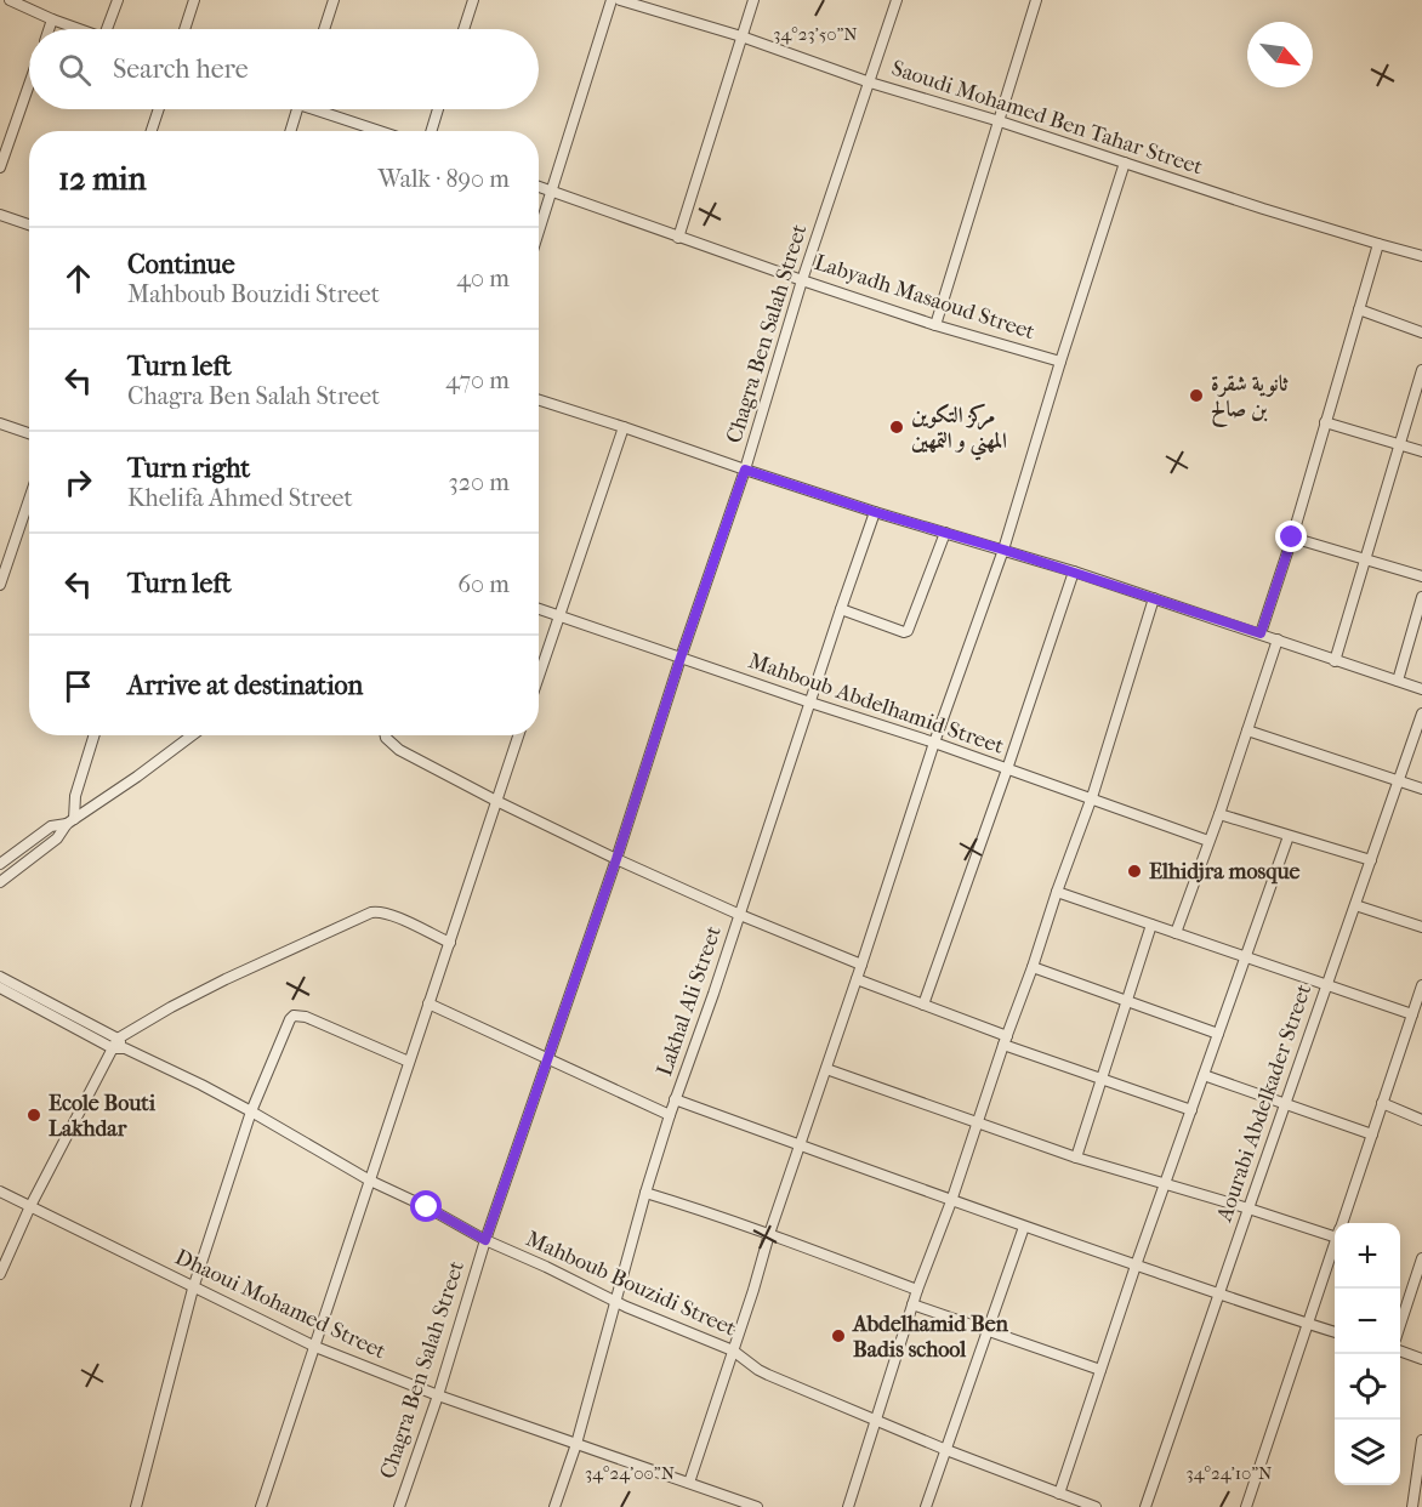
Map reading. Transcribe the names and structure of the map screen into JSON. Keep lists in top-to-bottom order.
{
  "streets": {
    "street": [
      "Saoudi Mohamed Ben Tahar Street",
      "Labyadh Masaoud Street",
      "Chagra Ben Salah Street",
      "Mahboub Abdelhamid Street",
      "Lakhal Ali Street",
      "Aourabi Abdelkader Street",
      "Mahboub Bouzidi Street",
      "Dhaoui Mohamed Street"
    ]
  },
  "crossings": [
    ["Saoudi Mohamed Ben Tahar Street", "Chagra Ben Salah Street"],
    ["Labyadh Masaoud Street", "Chagra Ben Salah Street"],
    ["Chagra Ben Salah Street", "Mahboub Abdelhamid Street"],
    ["Chagra Ben Salah Street", "Mahboub Bouzidi Street"],
    ["Chagra Ben Salah Street", "Dhaoui Mohamed Street"],
    ["Mahboub Abdelhamid Street", "Lakhal Ali Street"],
    ["Lakhal Ali Street", "Mahboub Bouzidi Street"],
    ["Lakhal Ali Street", "Dhaoui Mohamed Street"]
  ],
  "places": [
    "ثانوية شقرة بن صالح",
    "مركز التكوين المهني و التمهين",
    "Elhidjra mosque",
    "Ecole Bouti Lakhdar",
    "Abdelhamid Ben Badis school"
  ],
  "north": "bottom right",
  "page": {
    "search": "Search here",
    "heading": ["12 min", "Walk · 890 m"],
    "list": [
      ["Continue", "Mahboub Bouzidi Street", "40 m"],
      ["Turn left", "Chagra Ben Salah Street", "470 m"],
      ["Turn right", "Khelifa Ahmed Street", "320 m"],
      ["Turn left", "60 m"],
      "Arrive at destination"
    ],
    "map_buttons": ["+", "−"]
  },
  "coordinates": ["34°23'50\"N", "34°24'00\"N", "34°24'10\"N"]
}
